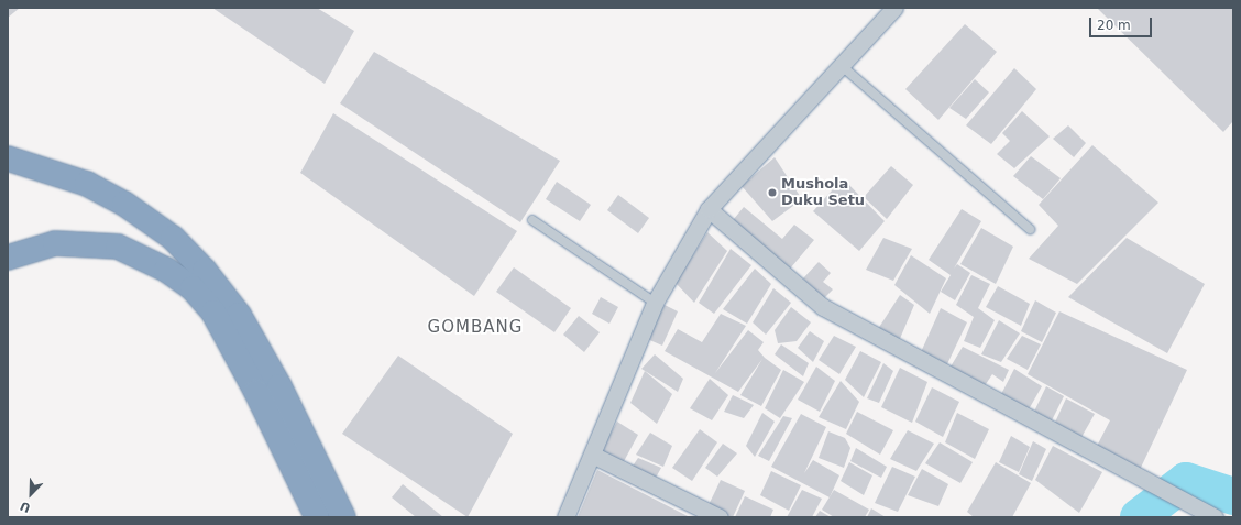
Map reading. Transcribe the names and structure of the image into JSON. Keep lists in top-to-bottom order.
{
  "districts": ["GOMBANG"],
  "places": ["Mushola Duku Setu"],
  "scale_bar": "20 m",
  "north": "bottom left"
}
